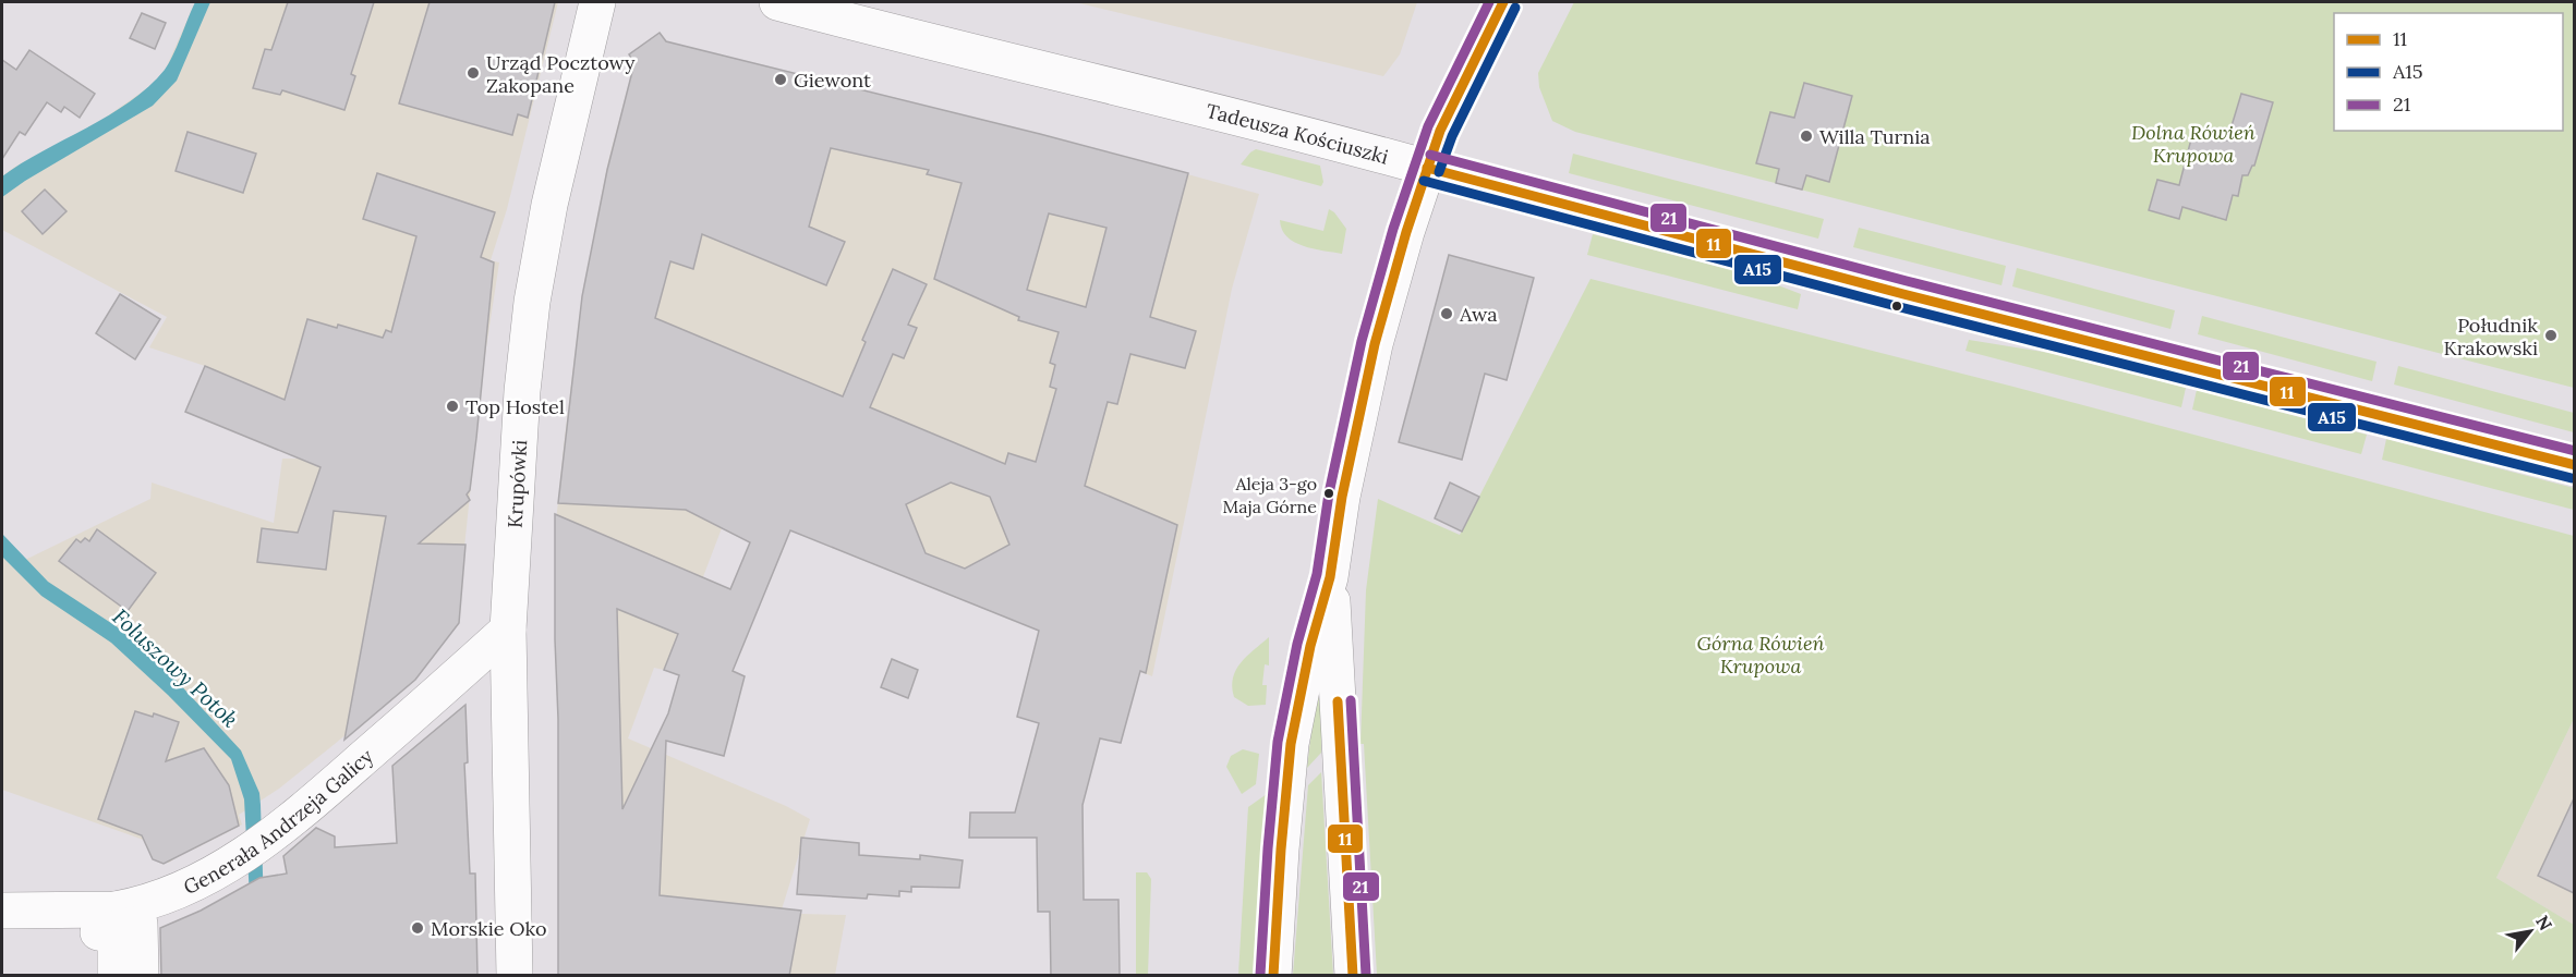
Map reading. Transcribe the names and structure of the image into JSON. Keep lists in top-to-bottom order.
{
  "streets": {
    "street": ["Tadeusza Kościuszki", "Krupówki", "Generała Andrzeja Galicy"]
  },
  "crossings": [
    ["Krupówki", "Generała Andrzeja Galicy"]
  ],
  "water": ["Foluszowy Potok"],
  "parks": ["Dolna Rówień Krupowa", "Górna Rówień Krupowa"],
  "places": [
    "Urząd Pocztowy Zakopane",
    "Giewont",
    "Willa Turnia",
    "Awa",
    "Południk Krakowski",
    "Top Hostel",
    "Aleja 3-go Maja Górne",
    "Morskie Oko"
  ],
  "lines": ["transit line 11", "transit line 21", "transit line A15"],
  "legend": ["11", "A15", "21"],
  "north": "top right"
}
